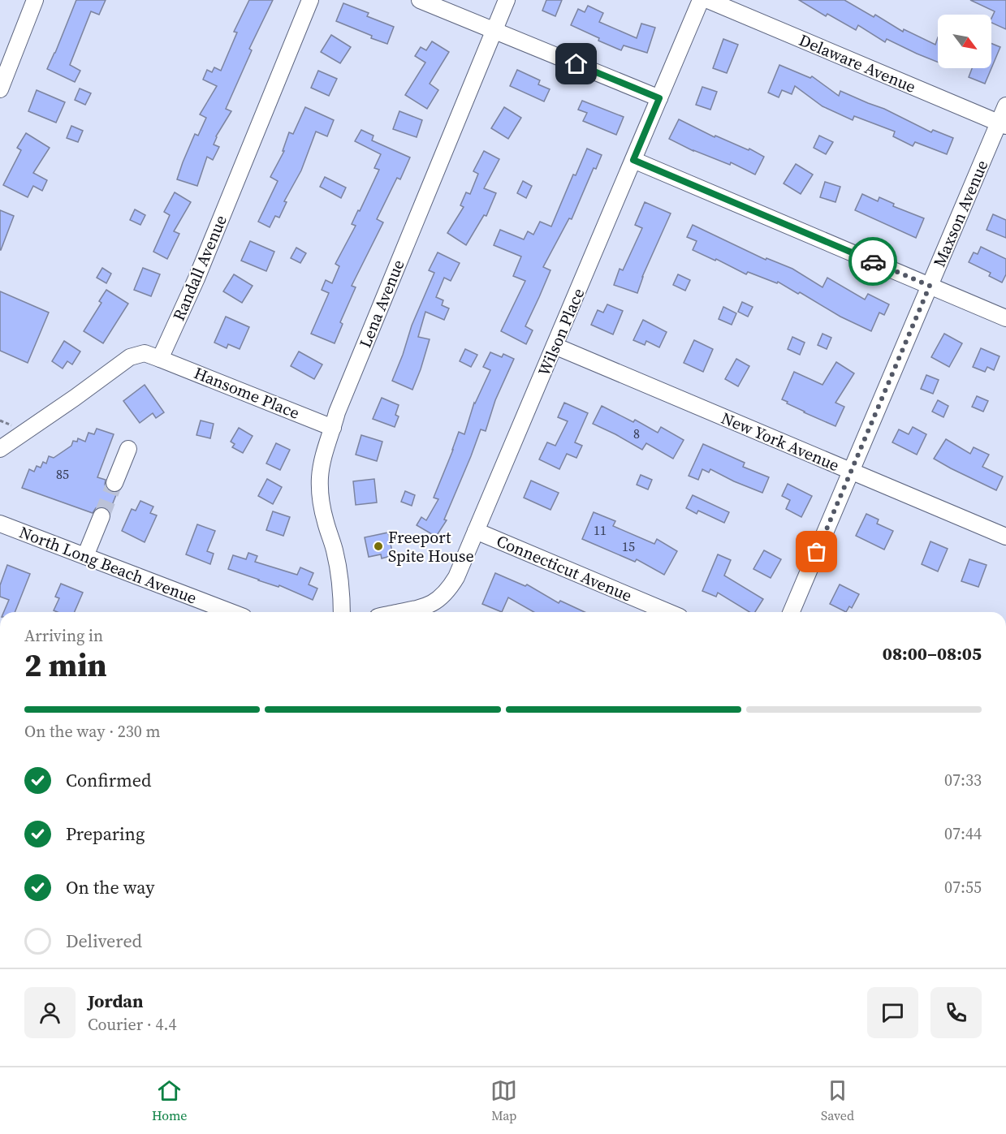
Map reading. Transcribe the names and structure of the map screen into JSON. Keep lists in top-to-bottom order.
{
  "streets": {
    "street": [
      "Delaware Avenue",
      "Maxson Avenue",
      "Randall Avenue",
      "Lena Avenue",
      "Wilson Place",
      "Hansome Place",
      "New York Avenue",
      "North Long Beach Avenue",
      "Connecticut Avenue"
    ]
  },
  "crossings": [
    ["Delaware Avenue", "Maxson Avenue"],
    ["Maxson Avenue", "New York Avenue"],
    ["Randall Avenue", "Hansome Place"],
    ["Lena Avenue", "Hansome Place"],
    ["Wilson Place", "New York Avenue"],
    ["Wilson Place", "Connecticut Avenue"]
  ],
  "places": ["Freeport Spite House"],
  "house_numbers": [
    "8",
    "85",
    "11",
    "15"
  ],
  "north": "bottom right",
  "page": {
    "heading": ["2 min", "Arriving in", "08:00–08:05"],
    "panel": ["Jordan", "Courier · 4.4"],
    "bar": "On the way · 230 m",
    "list": [
      ["Confirmed", "07:33"],
      ["Preparing", "07:44"],
      ["On the way", "07:55"],
      "Delivered"
    ],
    "tabs": ["Home", "Map", "Saved"]
  }
}
